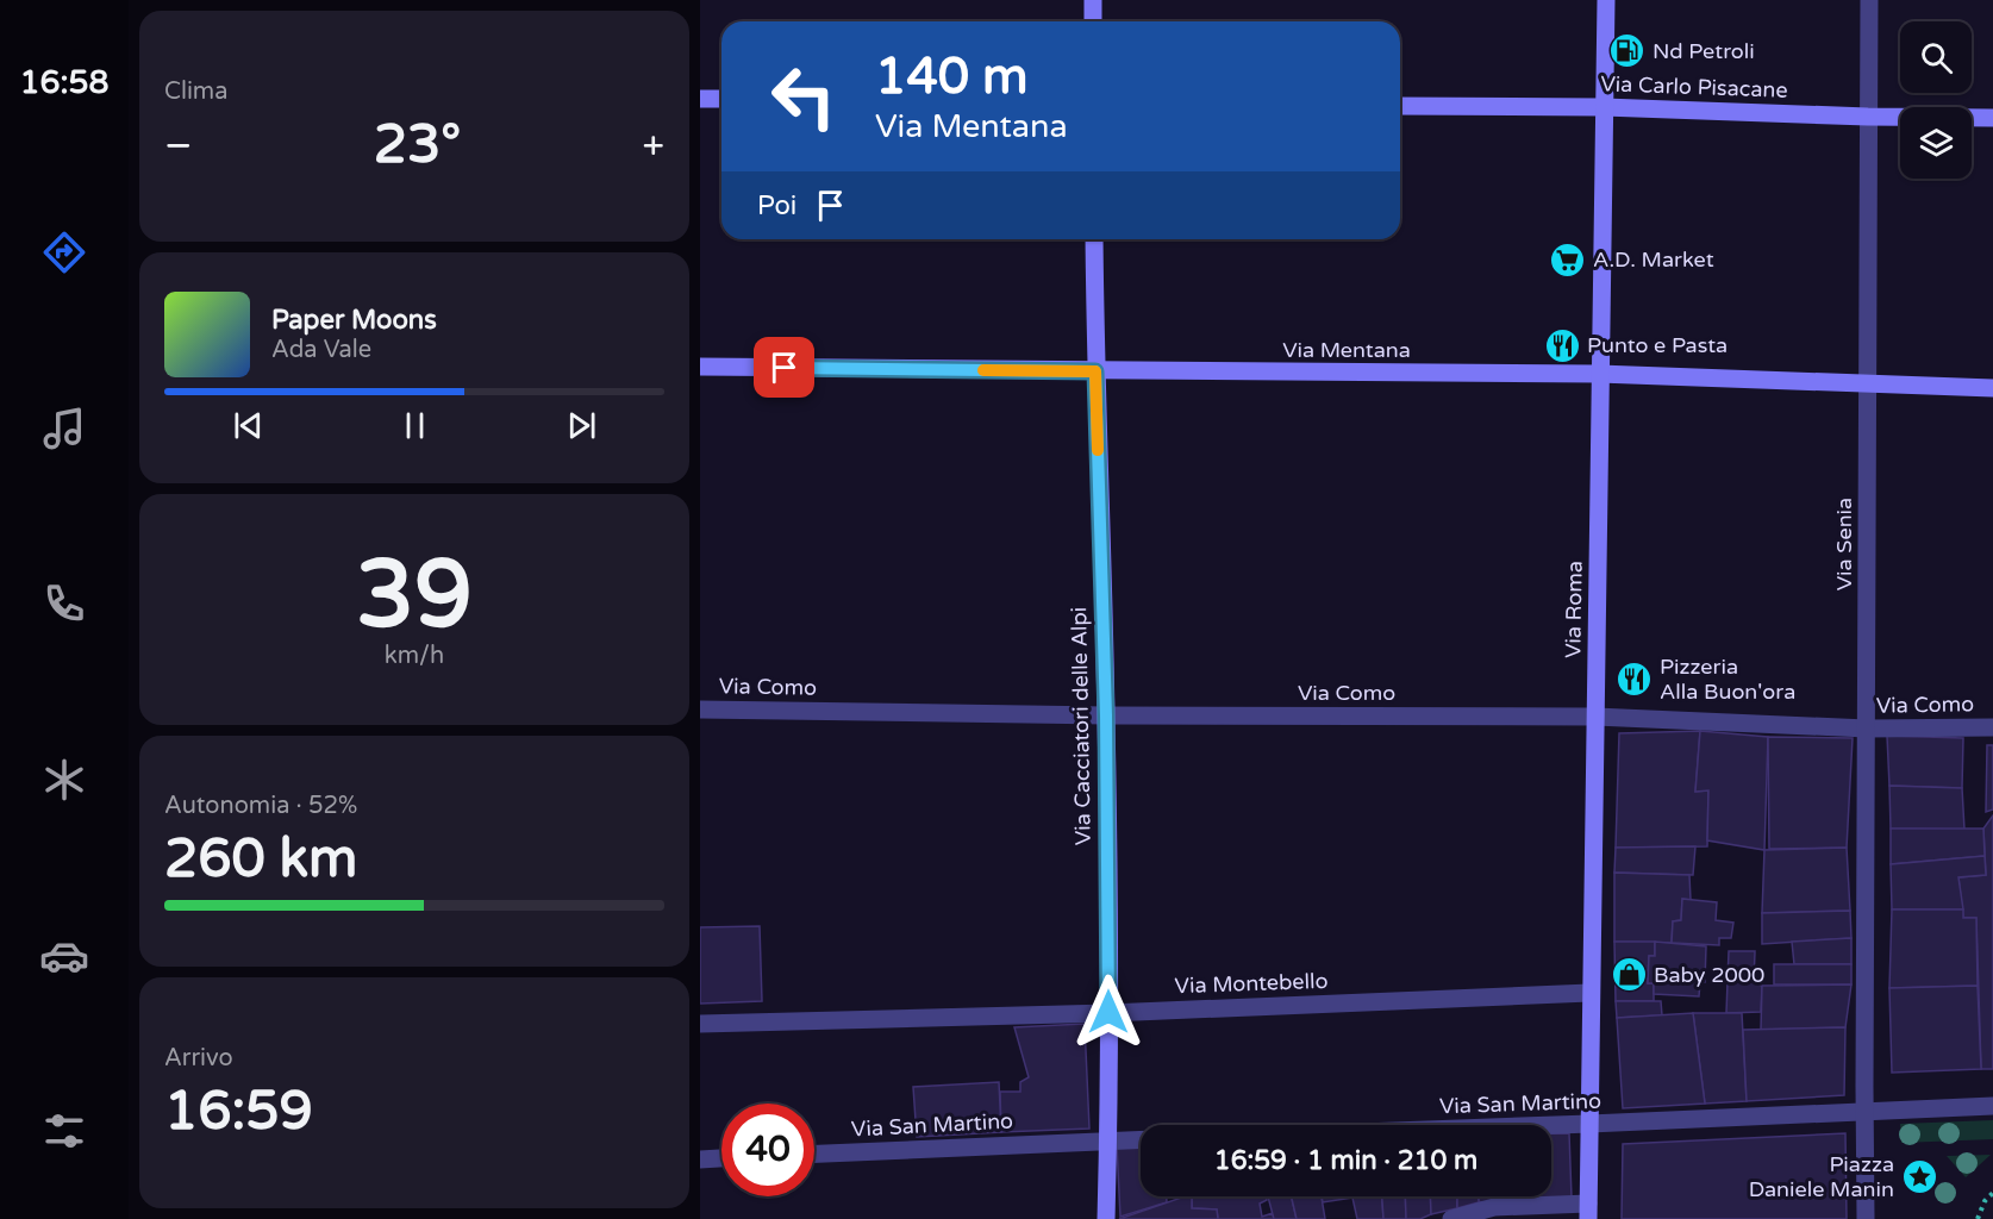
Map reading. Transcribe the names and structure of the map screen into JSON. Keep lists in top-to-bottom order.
{
  "streets": {
    "street": [
      "Via Carlo Pisacane",
      "Via Mentana",
      "Via Senia",
      "Via Roma",
      "Via Como",
      "Via Cacciatori delle Alpi",
      "Via Montebello",
      "Via San Martino"
    ]
  },
  "crossings": [
    ["Via Carlo Pisacane", "Via Senia"],
    ["Via Carlo Pisacane", "Via Roma"],
    ["Via Mentana", "Via Senia"],
    ["Via Mentana", "Via Roma"],
    ["Via Mentana", "Via Cacciatori delle Alpi"],
    ["Via Senia", "Via Como"],
    ["Via Senia", "Via San Martino"],
    ["Via Roma", "Via Como"],
    ["Via Roma", "Via Montebello"],
    ["Via Roma", "Via San Martino"],
    ["Via Como", "Via Cacciatori delle Alpi"],
    ["Via Cacciatori delle Alpi", "Via Montebello"],
    ["Via Cacciatori delle Alpi", "Via San Martino"]
  ],
  "places": {
    "fuel station": ["Nd Petroli"],
    "supermarket": ["A.D. Market"],
    "restaurant": ["Punto e Pasta", "Pizzeria Alla Buon'ora"],
    "shop": ["Baby 2000"],
    "place": ["Piazza Daniele Manin"]
  },
  "page": {
    "tabs": "16:58",
    "tile": [
      "Clima",
      ["39", "km/h"],
      ["Autonomia · 52%", "260 km"],
      ["Arrivo", "16:59"]
    ],
    "turn": ["140 m", "Via Mentana"],
    "heat": ["−", "23°", "+"],
    "then": "Poi",
    "song": ["Paper Moons", "Ada Vale"],
    "limit": "40",
    "trip": "16:59 · 1 min · 210 m"
  }
}
